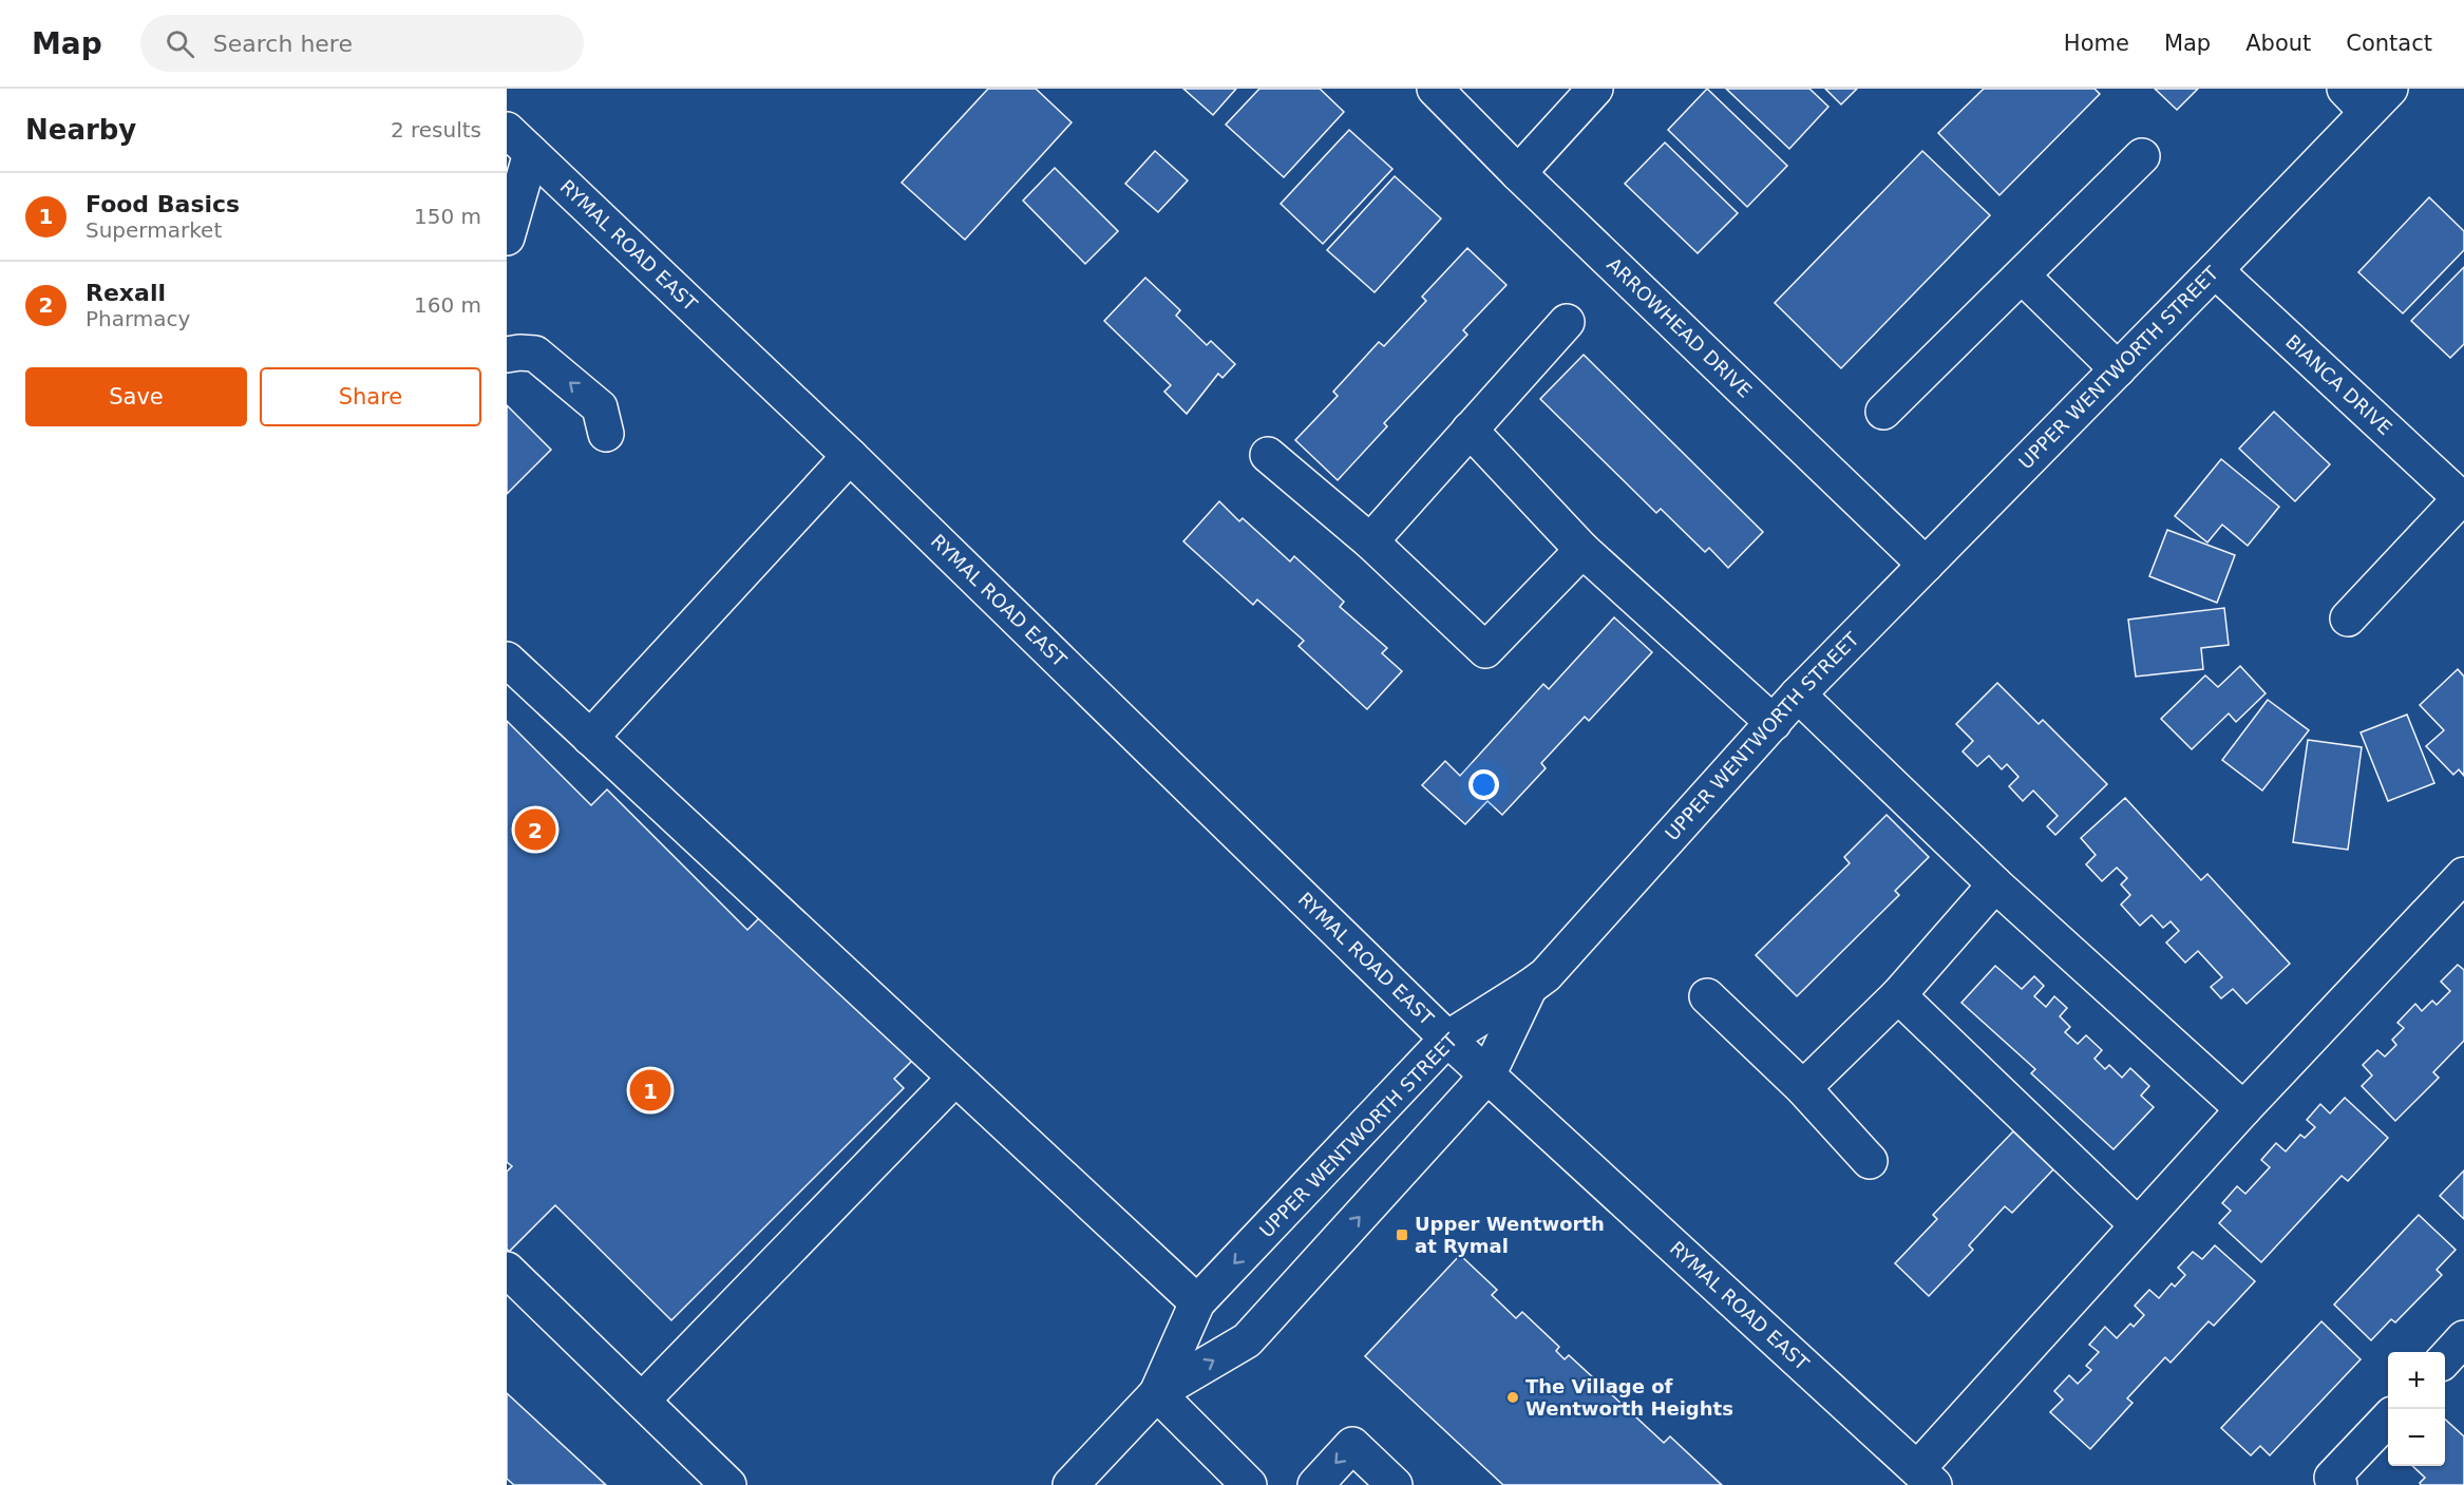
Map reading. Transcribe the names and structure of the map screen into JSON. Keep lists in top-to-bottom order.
{
  "streets": {
    "main road": [
      "RYMAL ROAD EAST",
      "ARROWHEAD DRIVE",
      "UPPER WENTWORTH STREET",
      "BIANCA DRIVE"
    ]
  },
  "crossings": [
    ["RYMAL ROAD EAST", "UPPER WENTWORTH STREET"],
    ["ARROWHEAD DRIVE", "UPPER WENTWORTH STREET"],
    ["UPPER WENTWORTH STREET", "BIANCA DRIVE"]
  ],
  "places": {
    "transit": ["Upper Wentworth at Rymal"],
    "other": ["The Village of Wentworth Heights"]
  },
  "page": {
    "header": "Map",
    "search": "Search here",
    "nav": [
      "Home",
      "Map",
      "About",
      "Contact"
    ],
    "heading": ["Nearby", "2 results"],
    "list": [
      {
        "mark": "1",
        "name": "Food Basics",
        "note": "Supermarket",
        "value": "150 m"
      },
      {
        "mark": "2",
        "name": "Rexall",
        "note": "Pharmacy",
        "value": "160 m"
      }
    ],
    "buttons": ["Save", "Share"],
    "pins": ["2", "1"],
    "map_buttons": ["+", "−"]
  }
}
